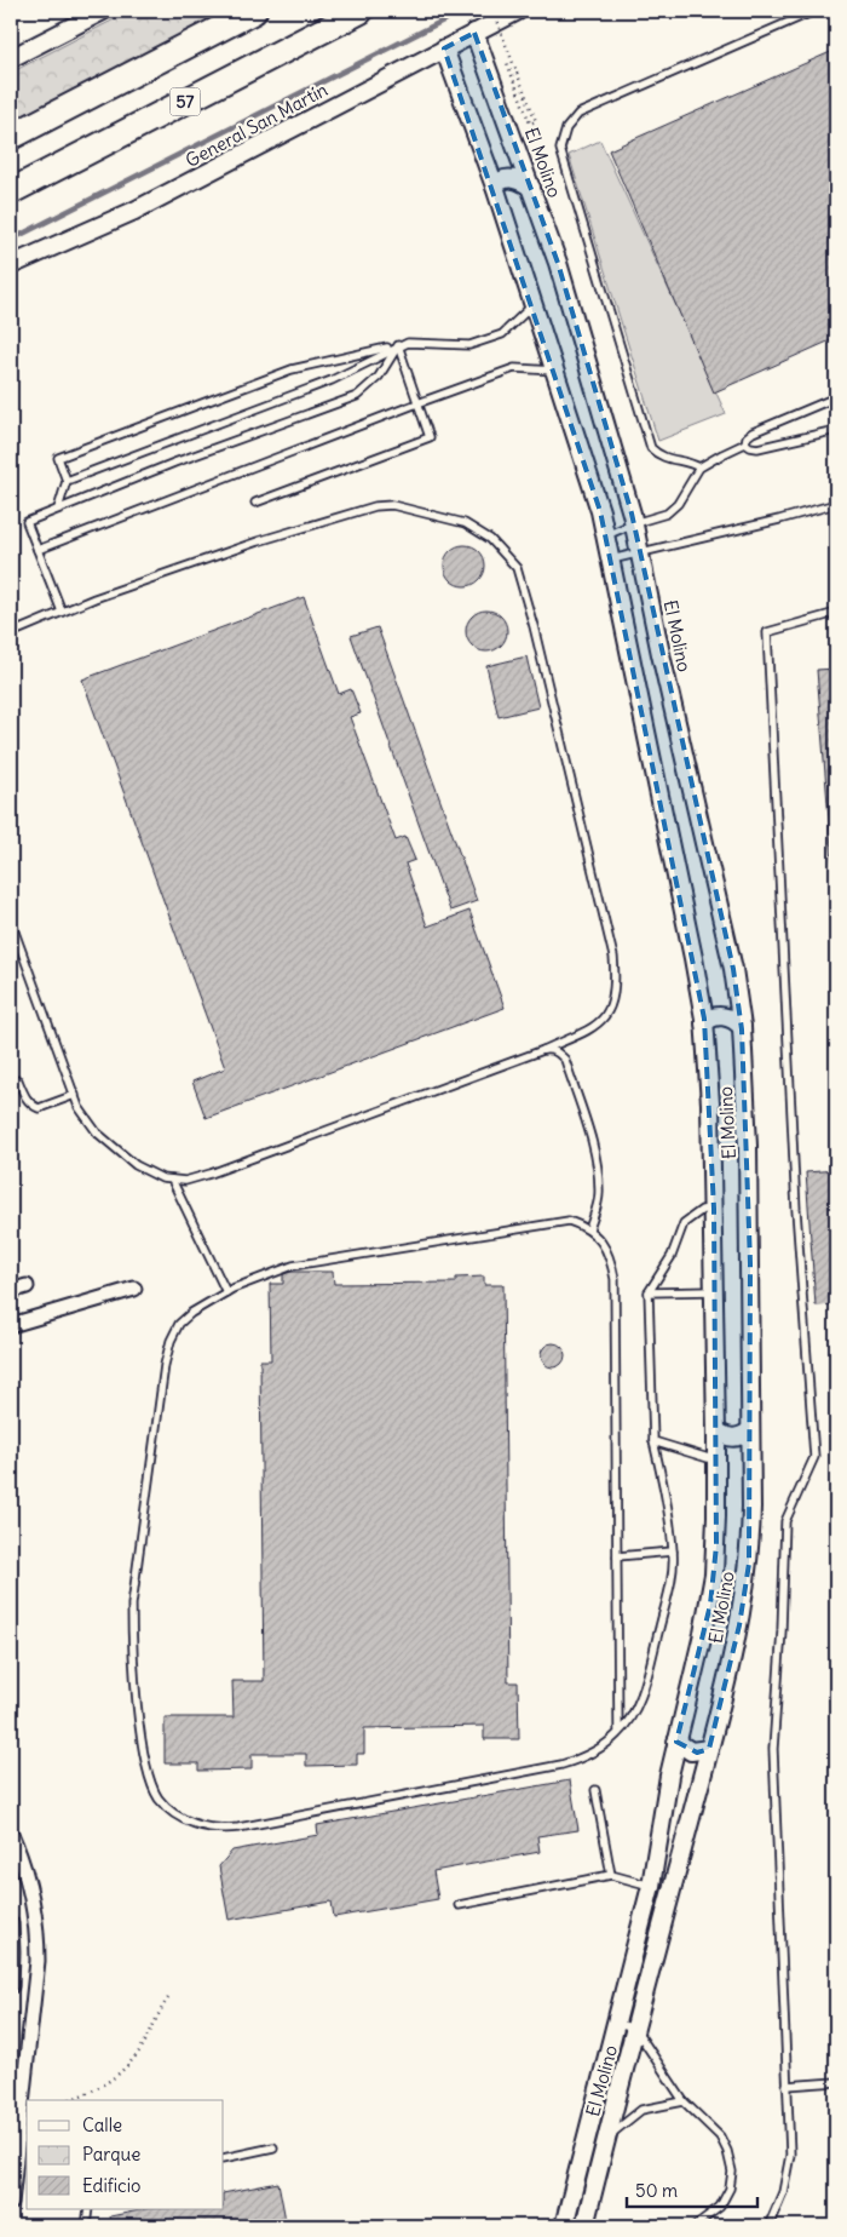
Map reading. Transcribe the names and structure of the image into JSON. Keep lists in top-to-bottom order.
{
  "streets": {
    "highway": ["57"],
    "street": ["General San Martín", "El Molino"]
  },
  "crossings": [
    ["General San Martín", "El Molino"]
  ],
  "legend": ["Calle", "Parque", "Edificio"],
  "scale_bar": "50 m"
}
